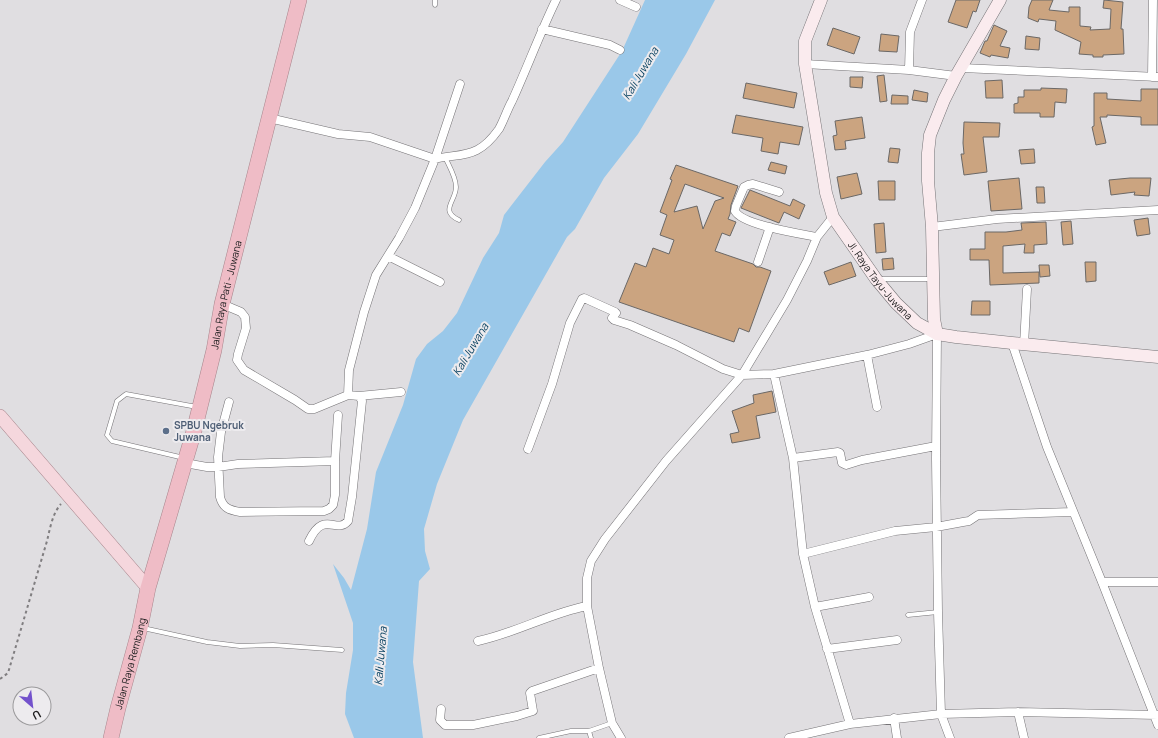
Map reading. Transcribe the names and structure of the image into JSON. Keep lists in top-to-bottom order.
{
  "streets": {
    "highway": ["Jalan Raya Pati - Juwana", "Jalan Raya Rembang"],
    "main road": ["Jl. Raya Tayu-Juwana"]
  },
  "crossings": [
    ["Jalan Raya Pati - Juwana", "Jalan Raya Rembang"]
  ],
  "water": ["Kali Juwana"],
  "places": ["SPBU Ngebruk Juwana"],
  "north": "bottom right"
}
